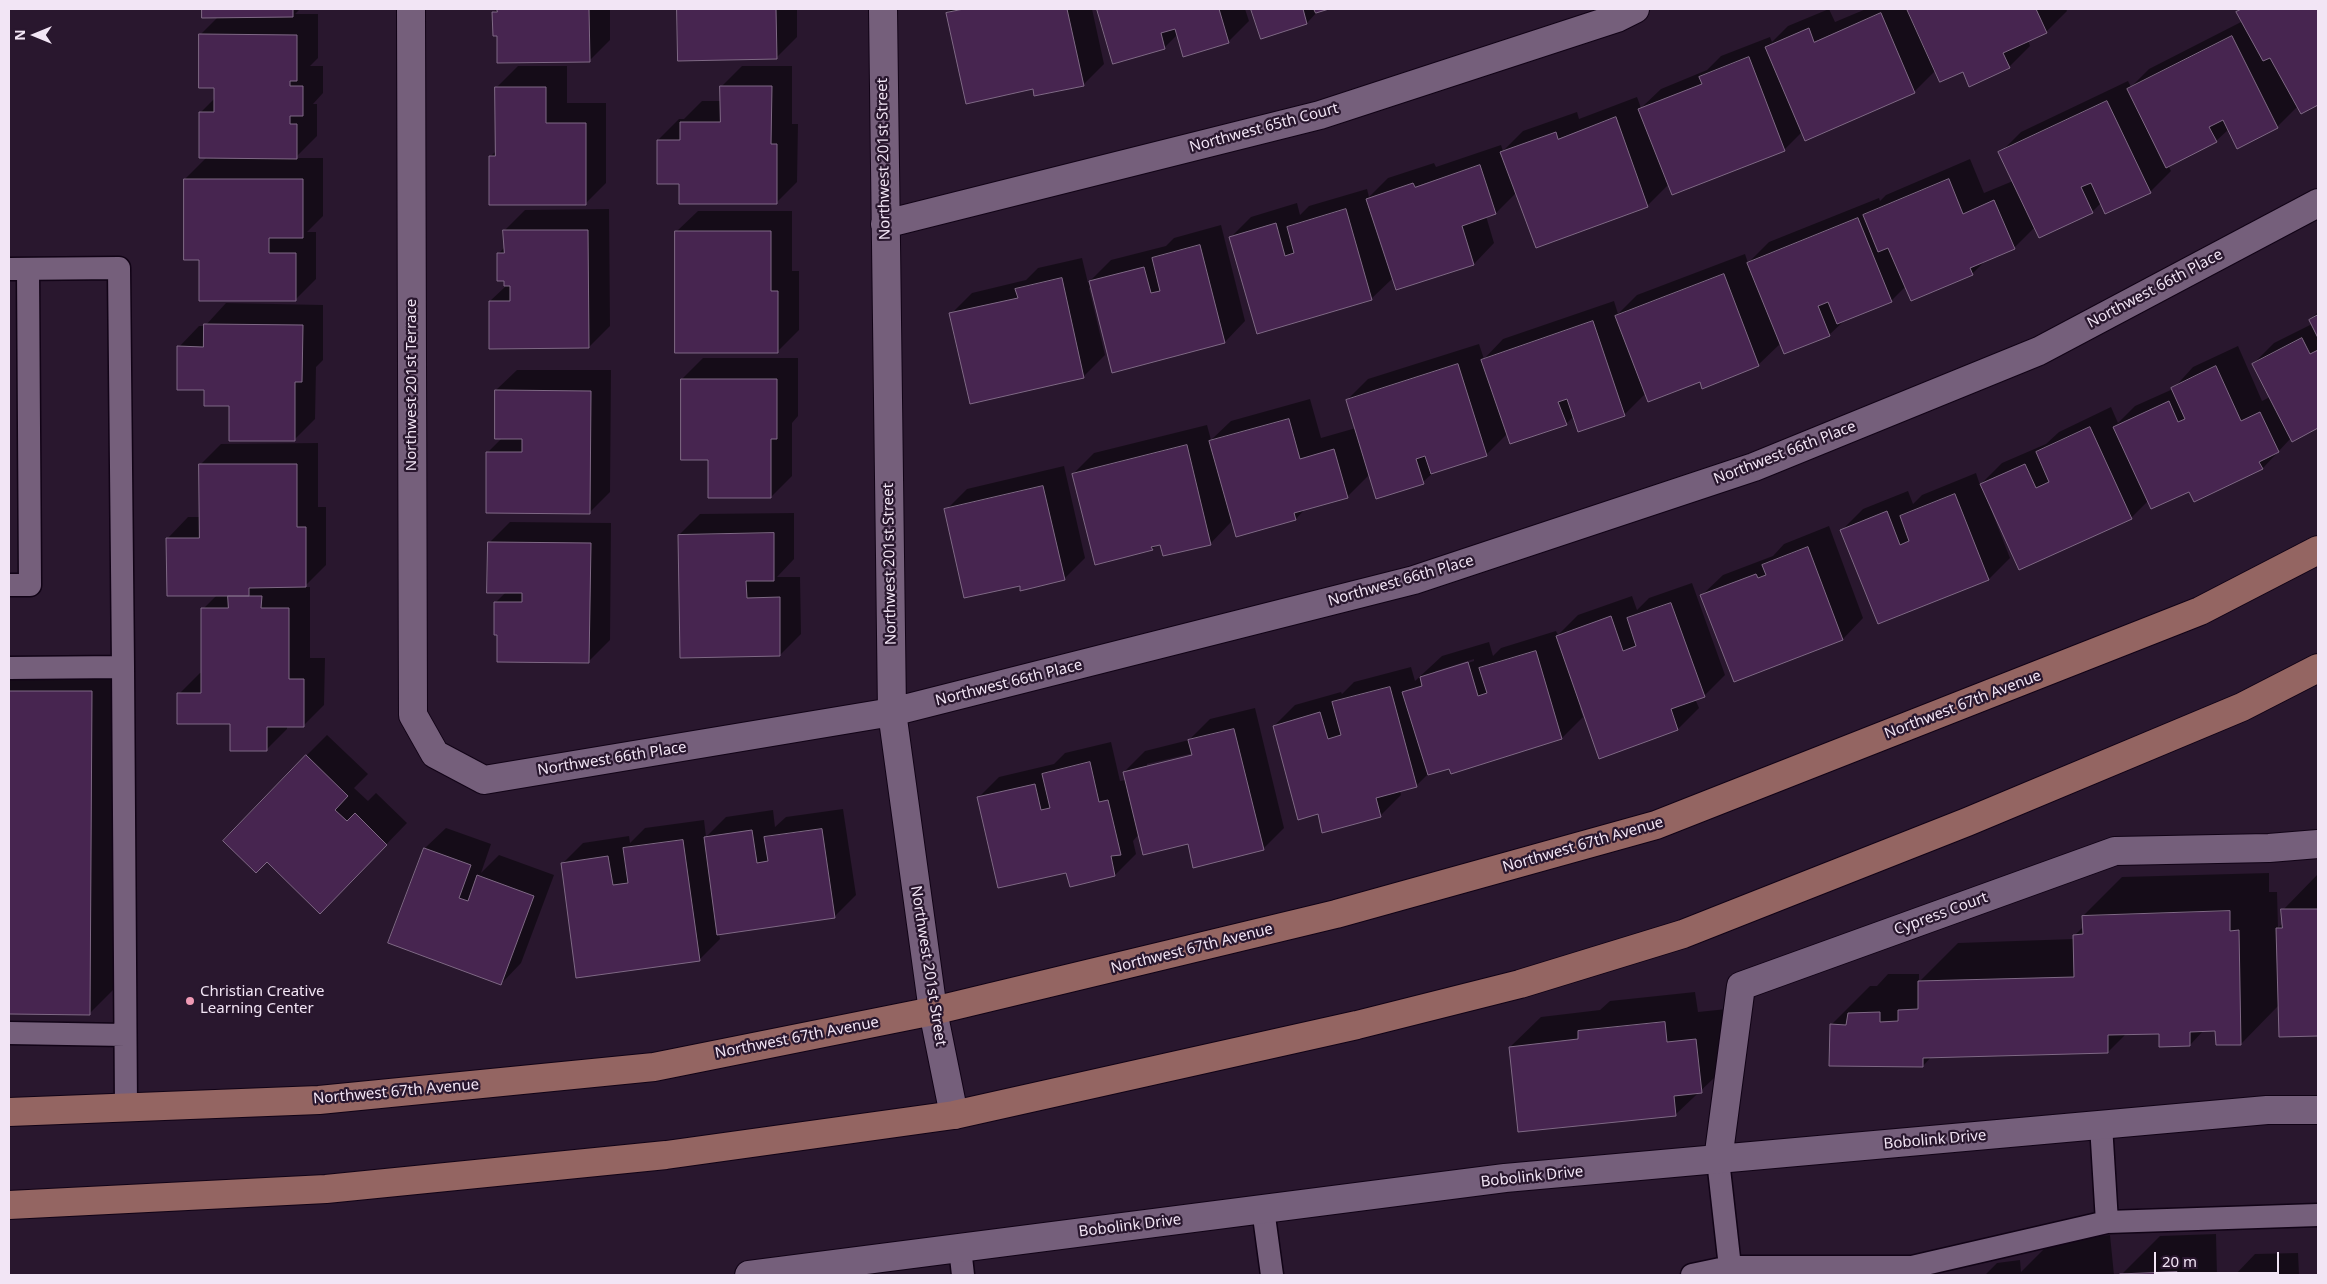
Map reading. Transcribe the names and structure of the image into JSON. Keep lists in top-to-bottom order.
{
  "streets": {
    "main road": ["Northwest 67th Avenue"],
    "street": [
      "Northwest 65th Court",
      "Northwest 201st Street",
      "Northwest 66th Place",
      "Northwest 201st Terrace",
      "Cypress Court",
      "Bobolink Drive"
    ]
  },
  "crossings": [
    ["Northwest 65th Court", "Northwest 201st Street"],
    ["Northwest 201st Street", "Northwest 66th Place"],
    ["Northwest 201st Street", "Northwest 67th Avenue"],
    ["Northwest 66th Place", "Northwest 201st Terrace"],
    ["Cypress Court", "Bobolink Drive"]
  ],
  "places": ["Christian Creative Learning Center"],
  "scale_bar": "20 m",
  "north": "left"
}
